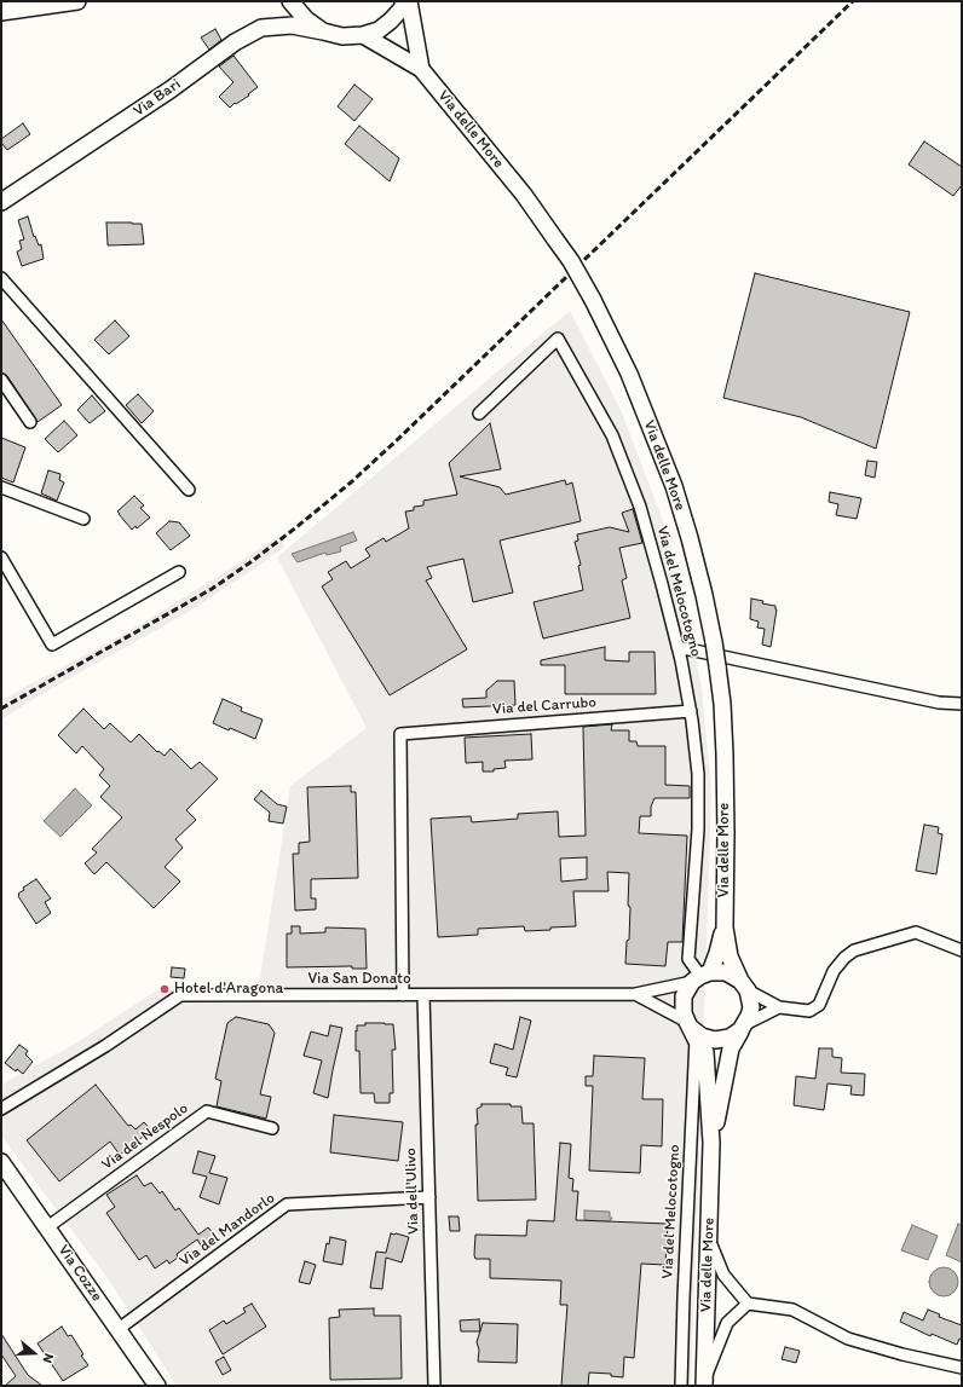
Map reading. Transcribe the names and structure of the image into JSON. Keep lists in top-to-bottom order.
{
  "streets": {
    "main road": ["Via Bari", "Via delle More", "Via Cozze"],
    "street": [
      "Via del Melocotogno",
      "Via del Carrubo",
      "Via San Donato",
      "Via del Nespolo",
      "Via dell'Ulivo",
      "Via del Mandorlo"
    ]
  },
  "crossings": [
    ["Via del Melocotogno", "Via del Carrubo"],
    ["Via del Melocotogno", "Via San Donato"],
    ["Via del Carrubo", "Via San Donato"],
    ["Via San Donato", "Via dell'Ulivo"],
    ["Via del Nespolo", "Via Cozze"],
    ["Via dell'Ulivo", "Via del Mandorlo"],
    ["Via del Mandorlo", "Via Cozze"]
  ],
  "places": ["Hotel d'Aragona"],
  "north": "right"
}
